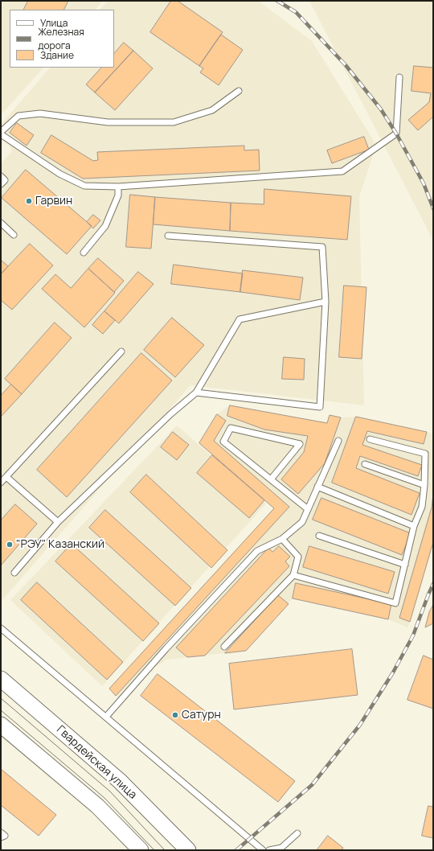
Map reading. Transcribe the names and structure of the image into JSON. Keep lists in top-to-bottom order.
{
  "streets": {
    "main road": ["Гвардейская улица"]
  },
  "places": ["Гарвин", "\"РЭУ\" Казанский", "Сатурн"],
  "legend": ["Улица", "Железная дорога", "Здание"]
}
